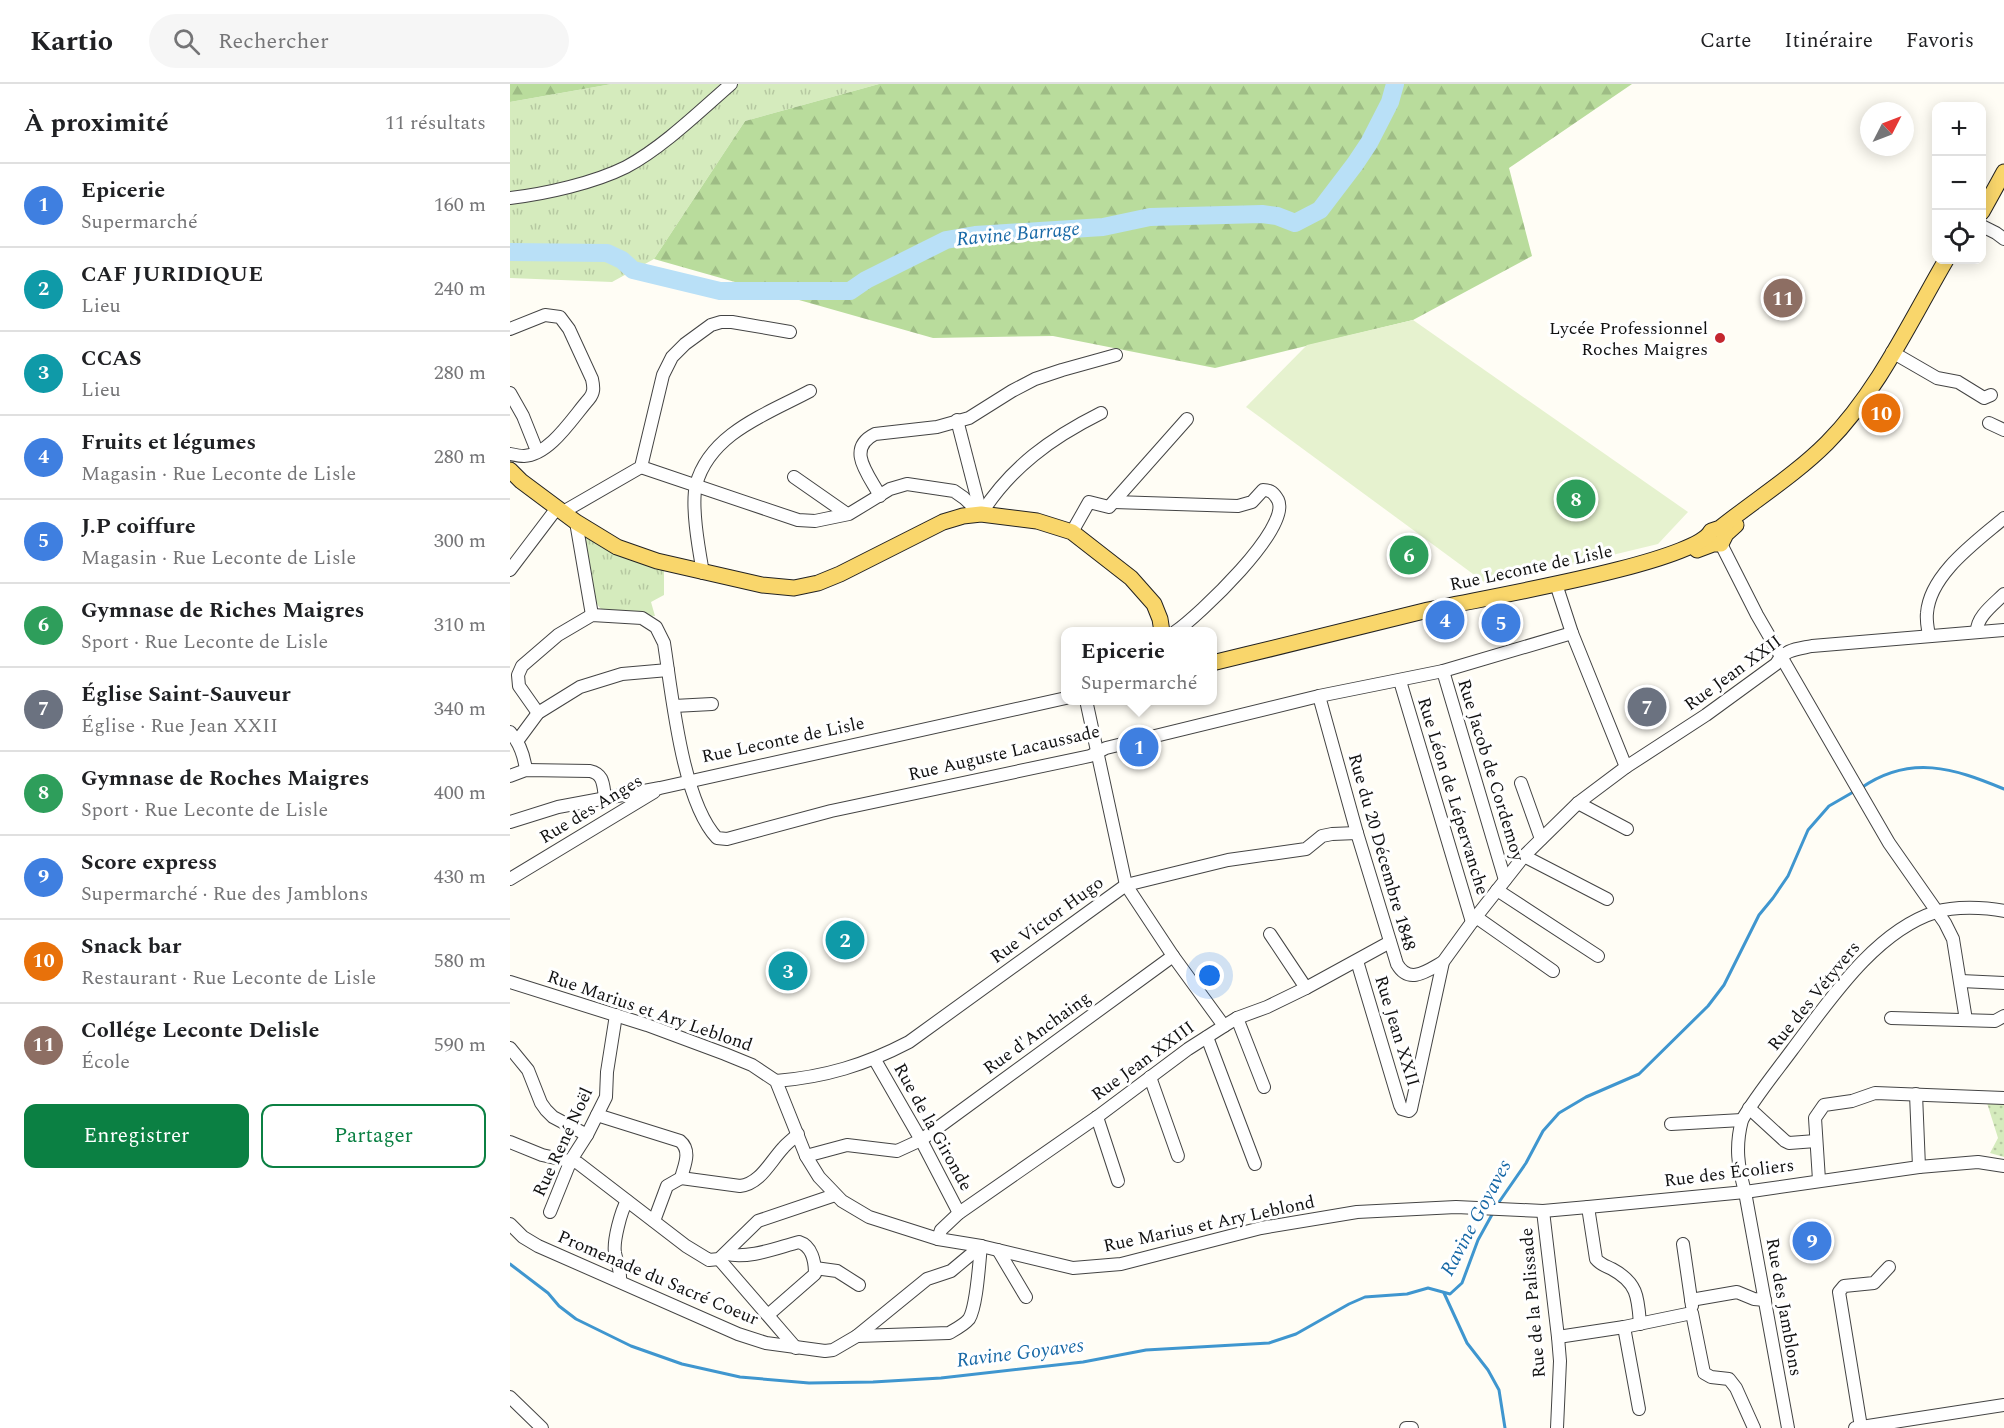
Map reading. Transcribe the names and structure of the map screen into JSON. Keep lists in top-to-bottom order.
{
  "streets": {
    "main road": ["Rue Leconte de Lisle"],
    "street": [
      "Rue Jean XXII",
      "Rue Auguste Lacaussade",
      "Rue Jacob de Cordemoy",
      "Rue Léon de Lépervanche",
      "Rue des Anges",
      "Rue du 20 Décembre 1848",
      "Rue Victor Hugo",
      "Rue des Vétyvers",
      "Rue Marius et Ary Leblond",
      "Rue d'Anchaing",
      "Rue Jean XXIII",
      "Rue de la Gironde",
      "Rue René Noël",
      "Rue des Écoliers",
      "Promenade du Sacré Coeur",
      "Rue de la Palissade",
      "Rue des Jamblons"
    ]
  },
  "crossings": [
    ["Rue Leconte de Lisle", "Rue Auguste Lacaussade"],
    ["Rue Leconte de Lisle", "Rue des Anges"],
    ["Rue Jean XXII", "Rue Jacob de Cordemoy"],
    ["Rue Jean XXII", "Rue Léon de Lépervanche"],
    ["Rue Jean XXII", "Rue du 20 Décembre 1848"],
    ["Rue Jean XXII", "Rue Jean XXIII"],
    ["Rue Auguste Lacaussade", "Rue Jacob de Cordemoy"],
    ["Rue Auguste Lacaussade", "Rue Léon de Lépervanche"],
    ["Rue Auguste Lacaussade", "Rue du 20 Décembre 1848"],
    ["Rue du 20 Décembre 1848", "Rue Victor Hugo"],
    ["Rue du 20 Décembre 1848", "Rue Jean XXIII"],
    ["Rue Victor Hugo", "Rue Marius et Ary Leblond"],
    ["Rue Victor Hugo", "Rue de la Gironde"],
    ["Rue des Vétyvers", "Rue des Écoliers"],
    ["Rue des Vétyvers", "Rue des Jamblons"],
    ["Rue Marius et Ary Leblond", "Rue d'Anchaing"],
    ["Rue Marius et Ary Leblond", "Rue Jean XXIII"],
    ["Rue Marius et Ary Leblond", "Rue René Noël"],
    ["Rue Marius et Ary Leblond", "Rue des Écoliers"],
    ["Rue Marius et Ary Leblond", "Promenade du Sacré Coeur"],
    ["Rue d'Anchaing", "Rue de la Gironde"],
    ["Rue Jean XXIII", "Rue de la Gironde"],
    ["Rue des Écoliers", "Rue de la Palissade"],
    ["Rue des Écoliers", "Rue des Jamblons"]
  ],
  "water": ["Ravine Barrage", "Ravine Goyaves"],
  "places": ["Lycée Professionnel Roches Maigres"],
  "north": "top right",
  "page": {
    "header": "Kartio",
    "search": "Rechercher",
    "nav": ["Carte", "Itinéraire", "Favoris"],
    "heading": ["À proximité", "11 résultats"],
    "map_buttons": ["+", "−"],
    "list": [
      {
        "mark": "1",
        "name": "Epicerie",
        "note": "Supermarché",
        "value": "160 m"
      },
      {
        "mark": "2",
        "name": "CAF JURIDIQUE",
        "note": "Lieu",
        "value": "240 m"
      },
      {
        "mark": "3",
        "name": "CCAS",
        "note": "Lieu",
        "value": "280 m"
      },
      {
        "mark": "4",
        "name": "Fruits et légumes",
        "note": "Magasin · Rue Leconte de Lisle",
        "value": "280 m"
      },
      {
        "mark": "5",
        "name": "J.P coiffure",
        "note": "Magasin · Rue Leconte de Lisle",
        "value": "300 m"
      },
      {
        "mark": "6",
        "name": "Gymnase de Riches Maigres",
        "note": "Sport · Rue Leconte de Lisle",
        "value": "310 m"
      },
      {
        "mark": "7",
        "name": "Église Saint-Sauveur",
        "note": "Église · Rue Jean XXII",
        "value": "340 m"
      },
      {
        "mark": "8",
        "name": "Gymnase de Roches Maigres",
        "note": "Sport · Rue Leconte de Lisle",
        "value": "400 m"
      },
      {
        "mark": "9",
        "name": "Score express",
        "note": "Supermarché · Rue des Jamblons",
        "value": "430 m"
      },
      {
        "mark": "10",
        "name": "Snack bar",
        "note": "Restaurant · Rue Leconte de Lisle",
        "value": "580 m"
      },
      {
        "mark": "11",
        "name": "Collége Leconte Delisle",
        "note": "École",
        "value": "590 m"
      }
    ],
    "pins": [
      "11",
      "10",
      "8",
      "6",
      "4",
      "5",
      "7",
      "1",
      "2",
      "3",
      "9"
    ],
    "popup": ["Epicerie", "Supermarché"],
    "buttons": ["Enregistrer", "Partager"]
  }
}
